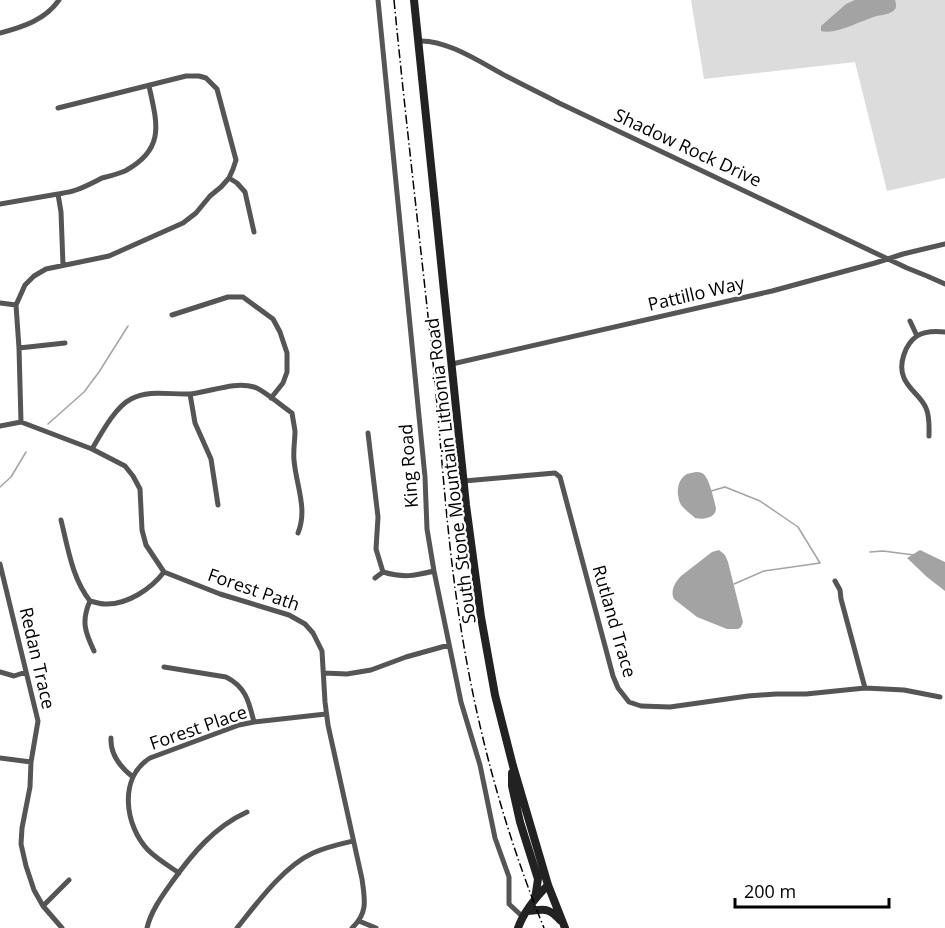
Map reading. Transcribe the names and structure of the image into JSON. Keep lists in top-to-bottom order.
{
  "streets": {
    "main road": ["South Stone Mountain Lithonia Road"],
    "street": [
      "Shadow Rock Drive",
      "Pattillo Way",
      "King Road",
      "Forest Path",
      "Rutland Trace",
      "Redan Trace",
      "Forest Place"
    ]
  },
  "crossings": [
    ["Shadow Rock Drive", "Pattillo Way"],
    ["Shadow Rock Drive", "South Stone Mountain Lithonia Road"],
    ["Pattillo Way", "South Stone Mountain Lithonia Road"],
    ["South Stone Mountain Lithonia Road", "Rutland Trace"],
    ["Forest Path", "Forest Place"]
  ],
  "scale_bar": "200 m"
}
